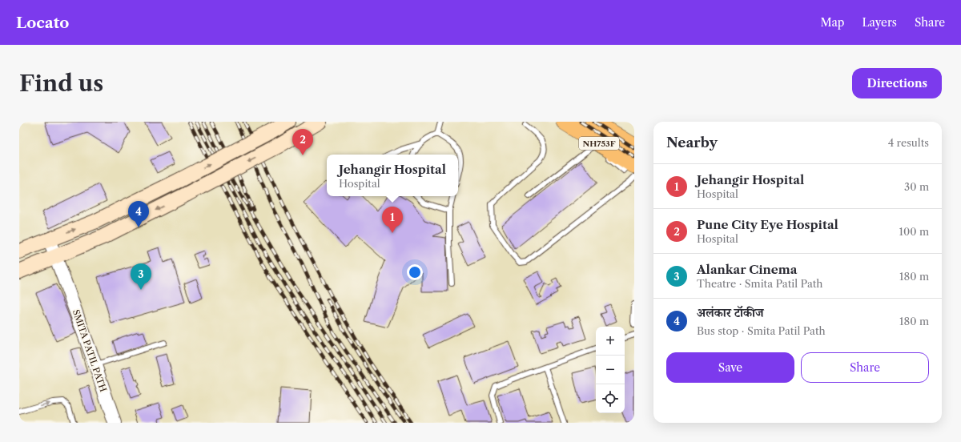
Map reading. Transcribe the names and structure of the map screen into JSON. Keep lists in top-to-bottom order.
{
  "streets": {
    "highway": ["NH753F"],
    "street": ["SMITA PATIL PATH"]
  },
  "page": {
    "header": "Locato",
    "nav": ["Map", "Layers", "Share"],
    "buttons": [
      "Directions",
      ["Save", "Share"]
    ],
    "title": "Find us",
    "heading": ["Nearby", "4 results"],
    "pins": [
      "2",
      "4",
      "1",
      "3"
    ],
    "popup": ["Jehangir Hospital", "Hospital"],
    "list": [
      {
        "mark": "1",
        "name": "Jehangir Hospital",
        "note": "Hospital",
        "value": "30 m"
      },
      {
        "mark": "2",
        "name": "Pune City Eye Hospital",
        "note": "Hospital",
        "value": "100 m"
      },
      {
        "mark": "3",
        "name": "Alankar Cinema",
        "note": "Theatre · Smita Patil Path",
        "value": "180 m"
      },
      {
        "mark": "4",
        "name": "अलंकार टॉकीज",
        "note": "Bus stop · Smita Patil Path",
        "value": "180 m"
      }
    ],
    "map_buttons": ["+", "−"]
  }
}
